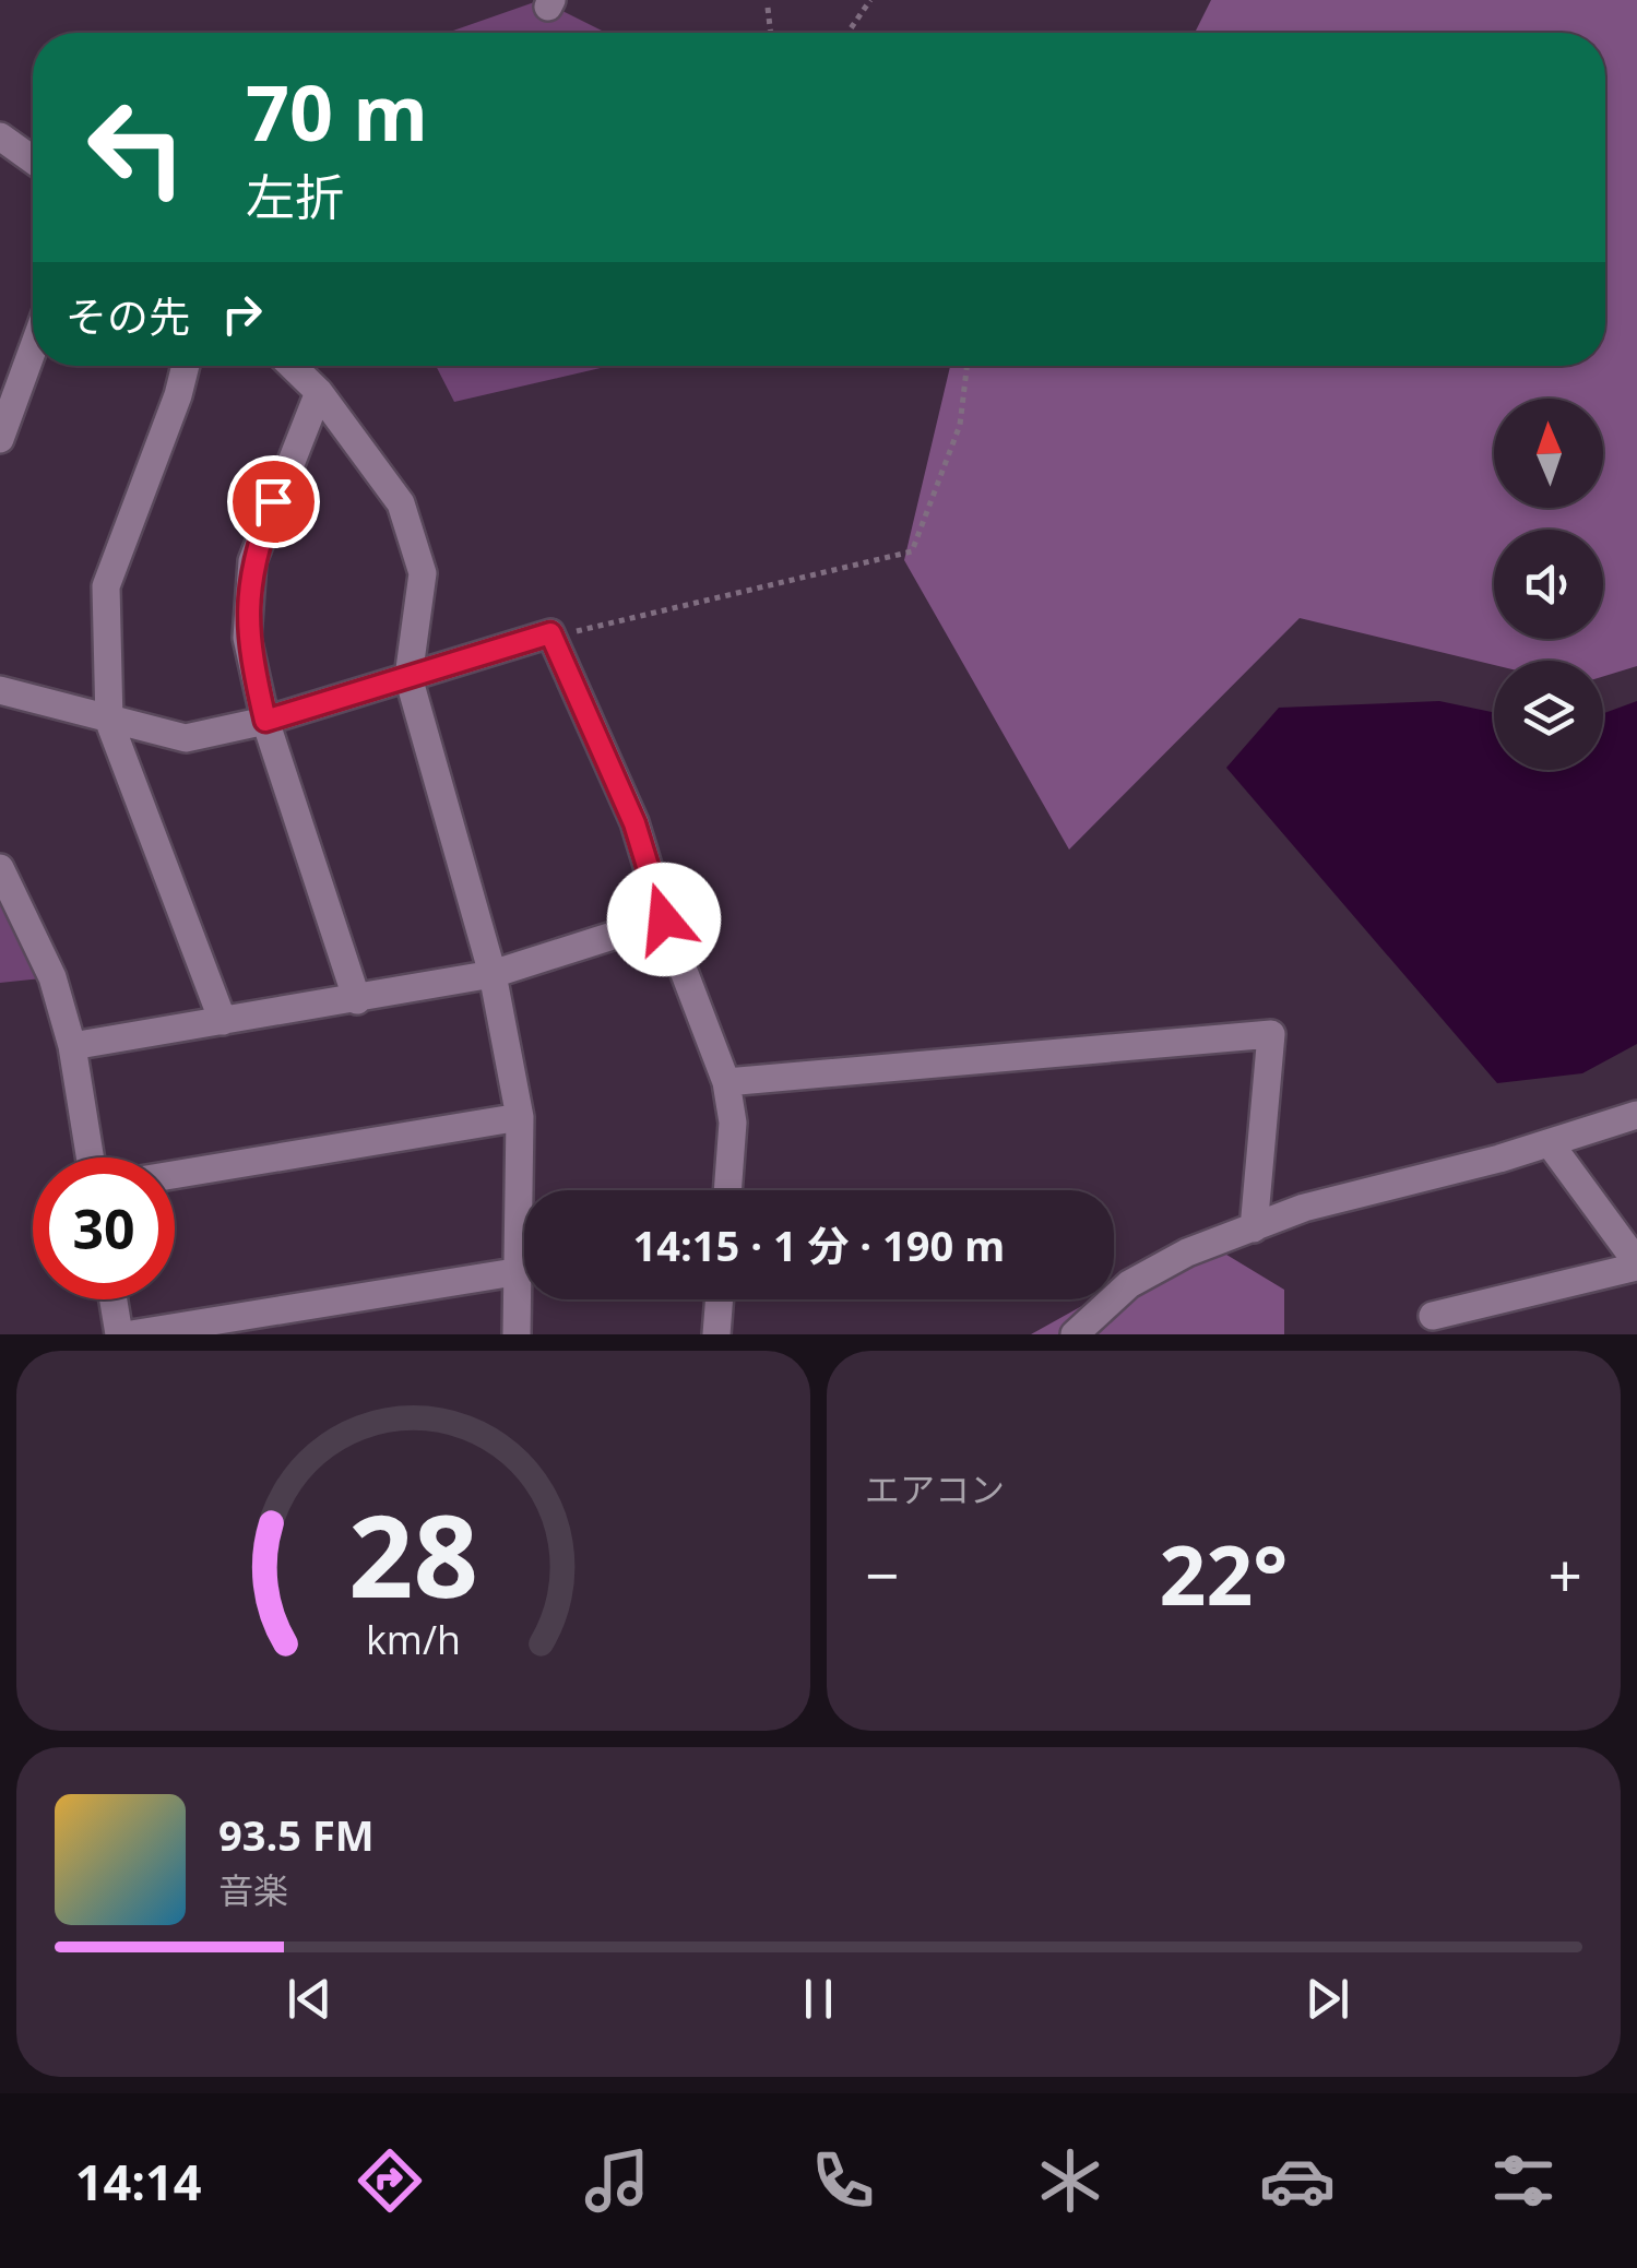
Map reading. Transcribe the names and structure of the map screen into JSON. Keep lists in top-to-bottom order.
{
  "north": "top",
  "page": {
    "turn": ["70 m", "左折"],
    "then": "その先",
    "limit": "30",
    "trip": "14:15 · 1 分 · 190 m",
    "tile": "エアコン",
    "heat": ["−", "22°", "+"],
    "song": ["93.5 FM", "音楽"],
    "tabs": "14:14",
    "gauge": ["28", "km/h"]
  }
}
